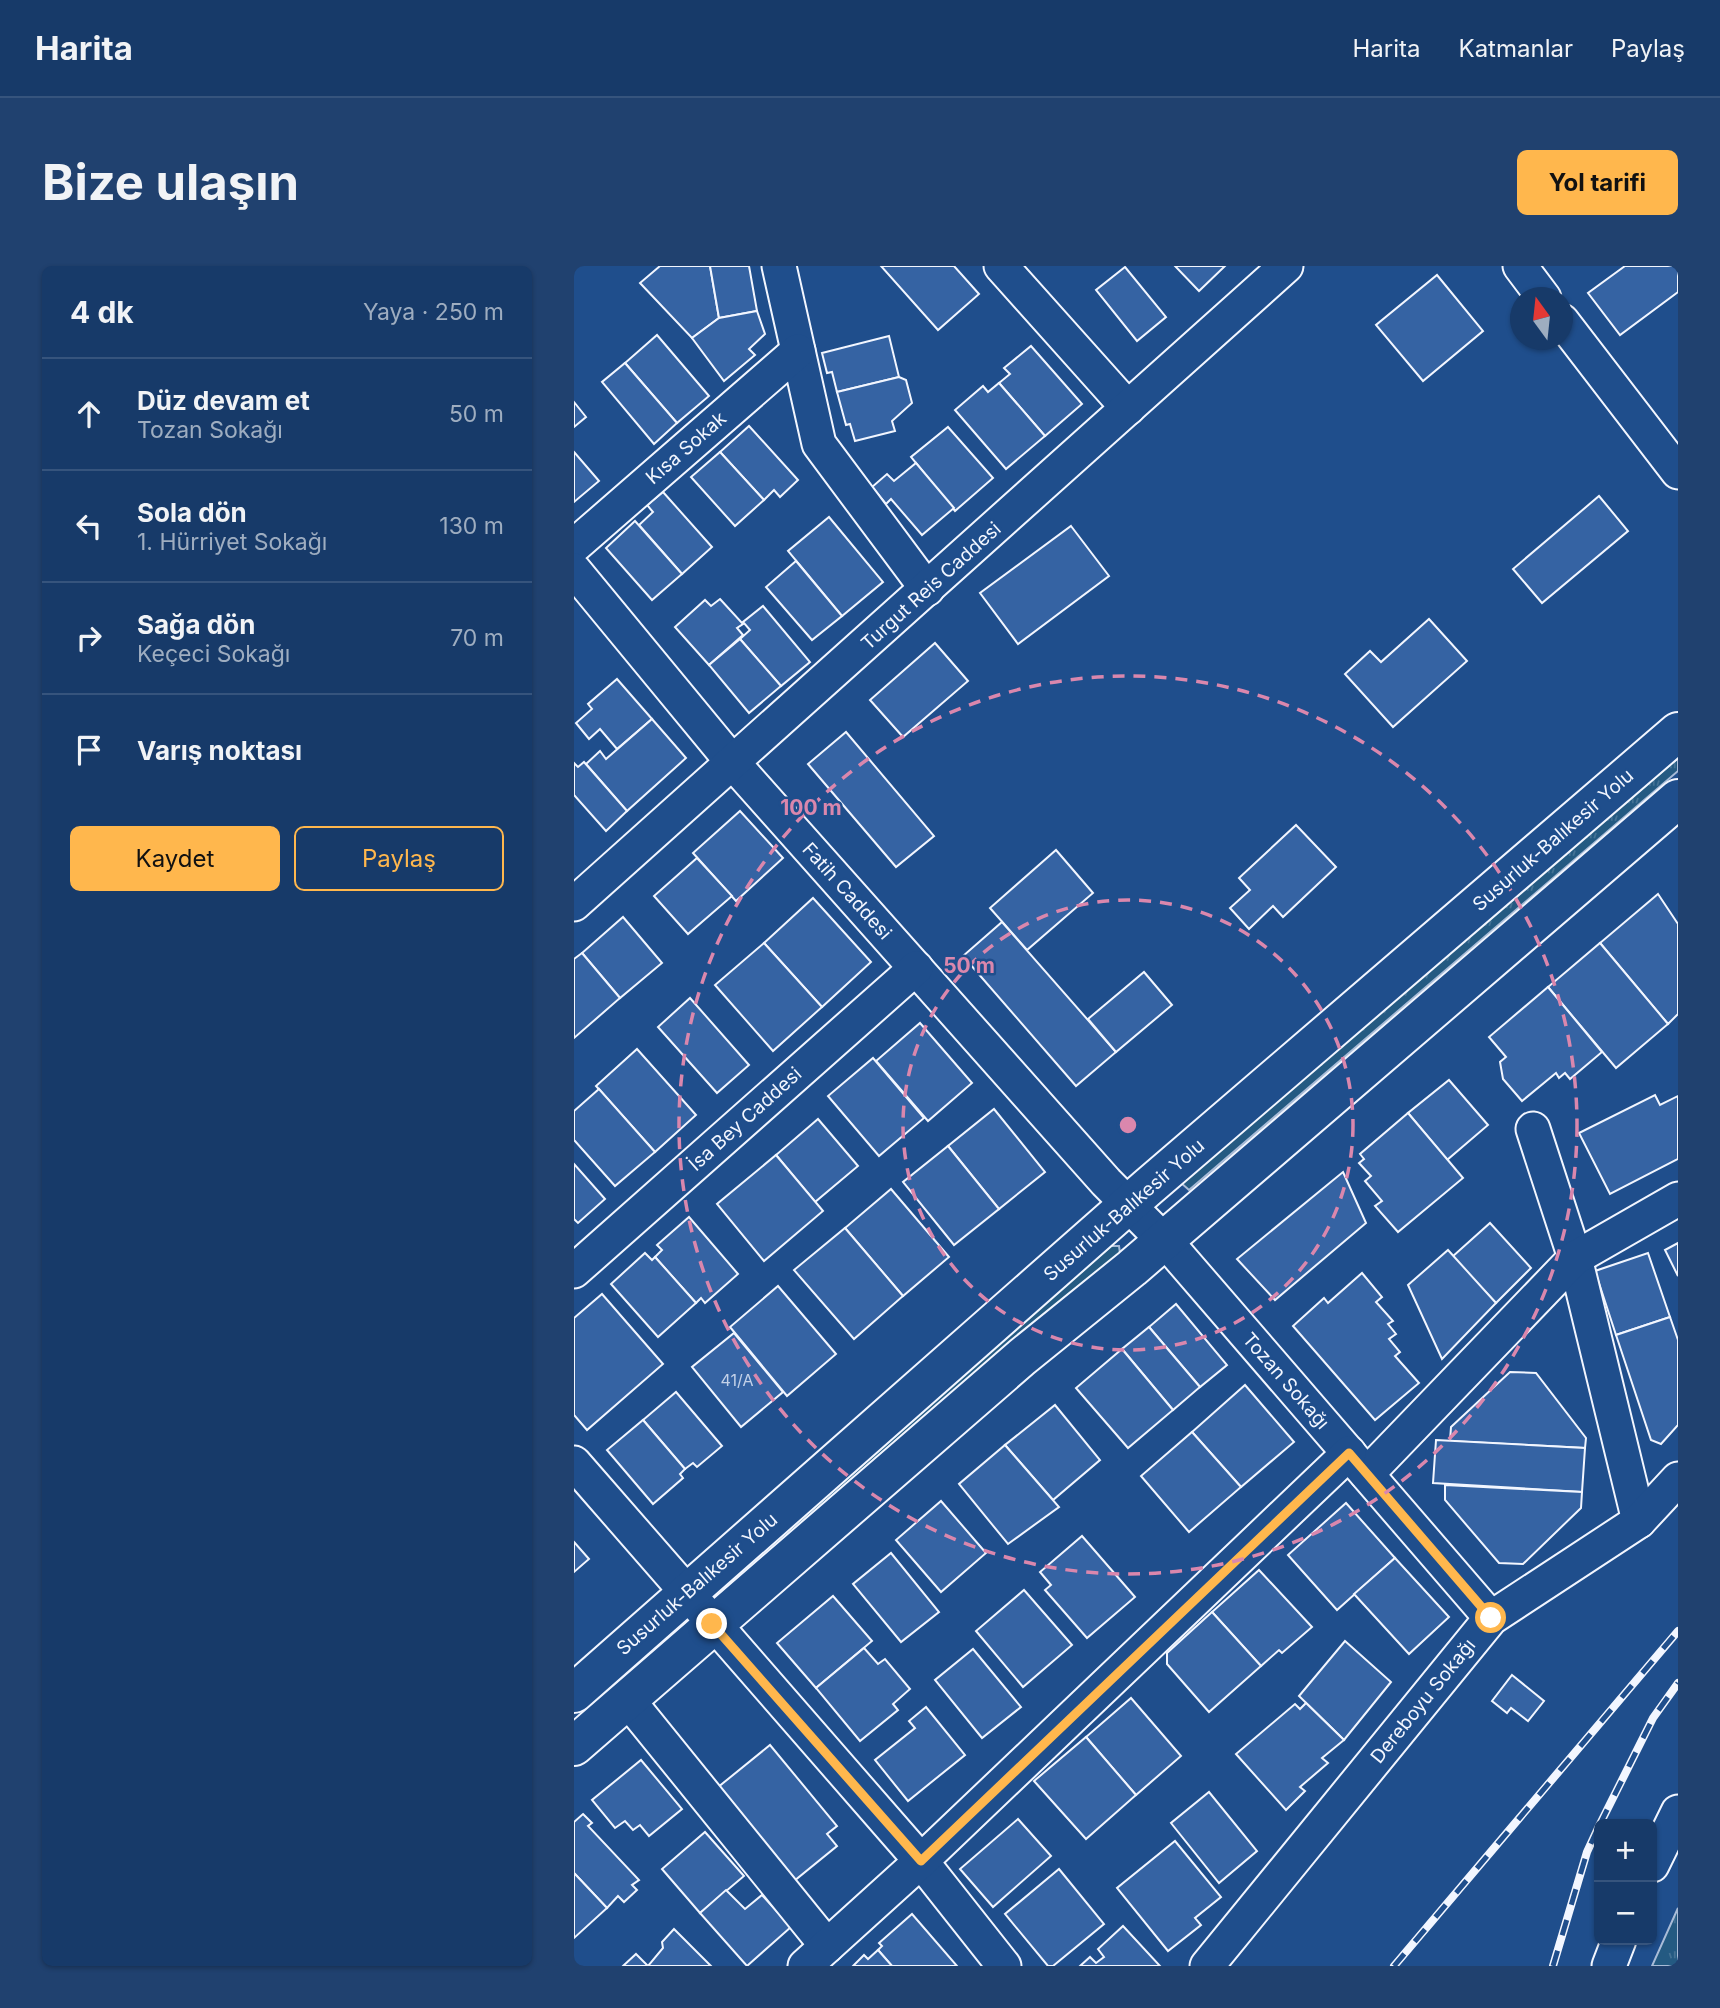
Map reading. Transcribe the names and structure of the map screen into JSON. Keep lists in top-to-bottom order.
{
  "streets": {
    "highway": ["Susurluk-Balıkesir Yolu"],
    "street": [
      "Kısa Sokak",
      "Turgut Reis Caddesi",
      "Fatih Caddesi",
      "İsa Bey Caddesi",
      "Tozan Sokağı",
      "Dereboyu Sokağı"
    ]
  },
  "crossings": [
    ["Turgut Reis Caddesi", "Fatih Caddesi"],
    ["Susurluk-Balıkesir Yolu", "Fatih Caddesi"],
    ["Susurluk-Balıkesir Yolu", "Tozan Sokağı"],
    ["Fatih Caddesi", "İsa Bey Caddesi"],
    ["Fatih Caddesi", "Tozan Sokağı"],
    ["Tozan Sokağı", "Dereboyu Sokağı"]
  ],
  "house_numbers": ["41/A"],
  "north": "top",
  "page": {
    "header": "Harita",
    "nav": ["Harita", "Katmanlar", "Paylaş"],
    "buttons": [
      "Yol tarifi",
      ["Kaydet", "Paylaş"]
    ],
    "title": "Bize ulaşın",
    "heading": ["4 dk", "Yaya · 250 m"],
    "list": [
      ["Düz devam et", "Tozan Sokağı", "50 m"],
      ["Sola dön", "1. Hürriyet Sokağı", "130 m"],
      ["Sağa dön", "Keçeci Sokağı", "70 m"],
      "Varış noktası"
    ],
    "map_buttons": ["+", "−"]
  },
  "rings": ["100 m", "50 m"]
}
